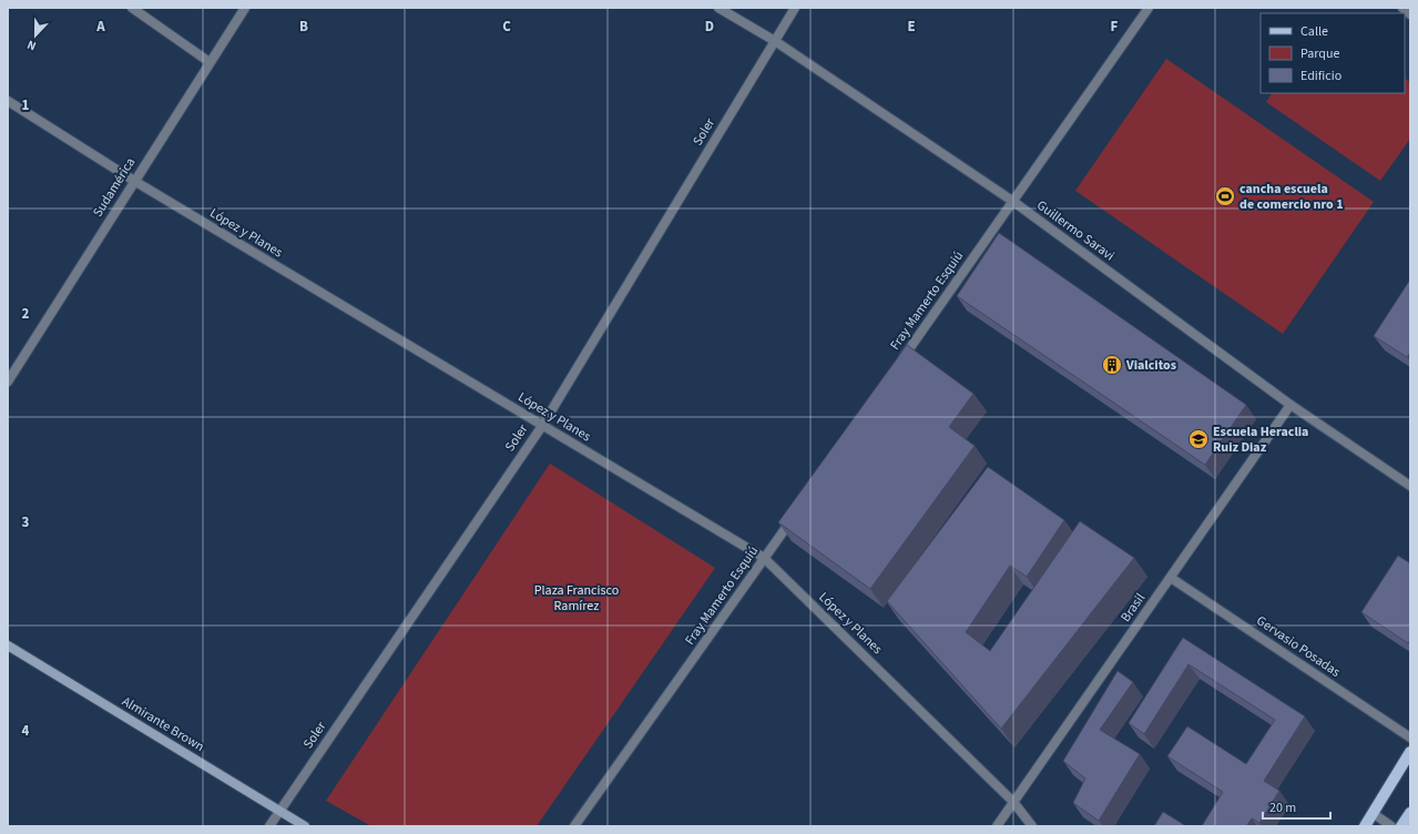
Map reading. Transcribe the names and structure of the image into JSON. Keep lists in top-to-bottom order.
{
  "streets": {
    "main road": ["Almirante Brown"],
    "street": [
      "Soler",
      "Sudamérica",
      "Guillermo Saravi",
      "López y Planes",
      "Fray Mamerto Esquiú",
      "Brasil",
      "Gervasio Posadas"
    ]
  },
  "crossings": [
    ["Soler", "Guillermo Saravi"],
    ["Soler", "López y Planes"],
    ["Soler", "Almirante Brown"],
    ["Sudamérica", "López y Planes"],
    ["Guillermo Saravi", "Fray Mamerto Esquiú"],
    ["Guillermo Saravi", "Brasil"],
    ["López y Planes", "Fray Mamerto Esquiú"],
    ["López y Planes", "Brasil"],
    ["Brasil", "Gervasio Posadas"]
  ],
  "parks": ["Plaza Francisco Ramírez"],
  "places": {
    "sports": ["cancha escuela de comercio nro 1"],
    "building": ["Vialcitos"],
    "school or university": ["Escuela Heraclia Ruiz Diaz"]
  },
  "legend": ["Calle", "Parque", "Edificio"],
  "scale_bar": "20 m",
  "north": "bottom",
  "grid": {
    "columns": [
      "A",
      "B",
      "C",
      "D",
      "E",
      "F"
    ],
    "rows": [
      "1",
      "2",
      "3",
      "4"
    ]
  }
}
